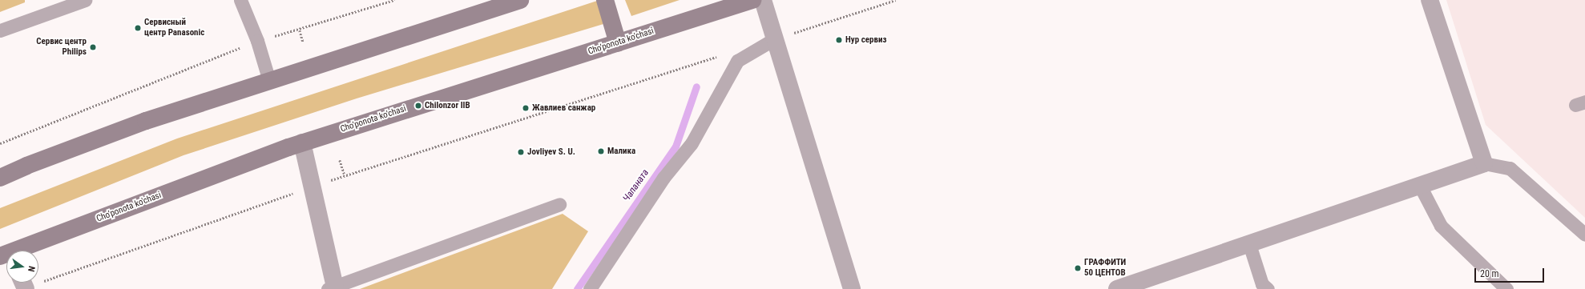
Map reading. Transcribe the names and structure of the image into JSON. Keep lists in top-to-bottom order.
{
  "streets": {
    "main road": ["Cho'ponota ko'chasi"]
  },
  "water": ["Чапаната"],
  "places": [
    "Сервисный центр Panasonic",
    "Нур сервиз",
    "Сервис центр Philips",
    "Chilonzor IIB",
    "Жавлиев санжар",
    "Малика",
    "Jovliyev S. U.",
    "ГРАФФИТИ 50 ЦЕНТОВ"
  ],
  "scale_bar": "20 m",
  "north": "right"
}
